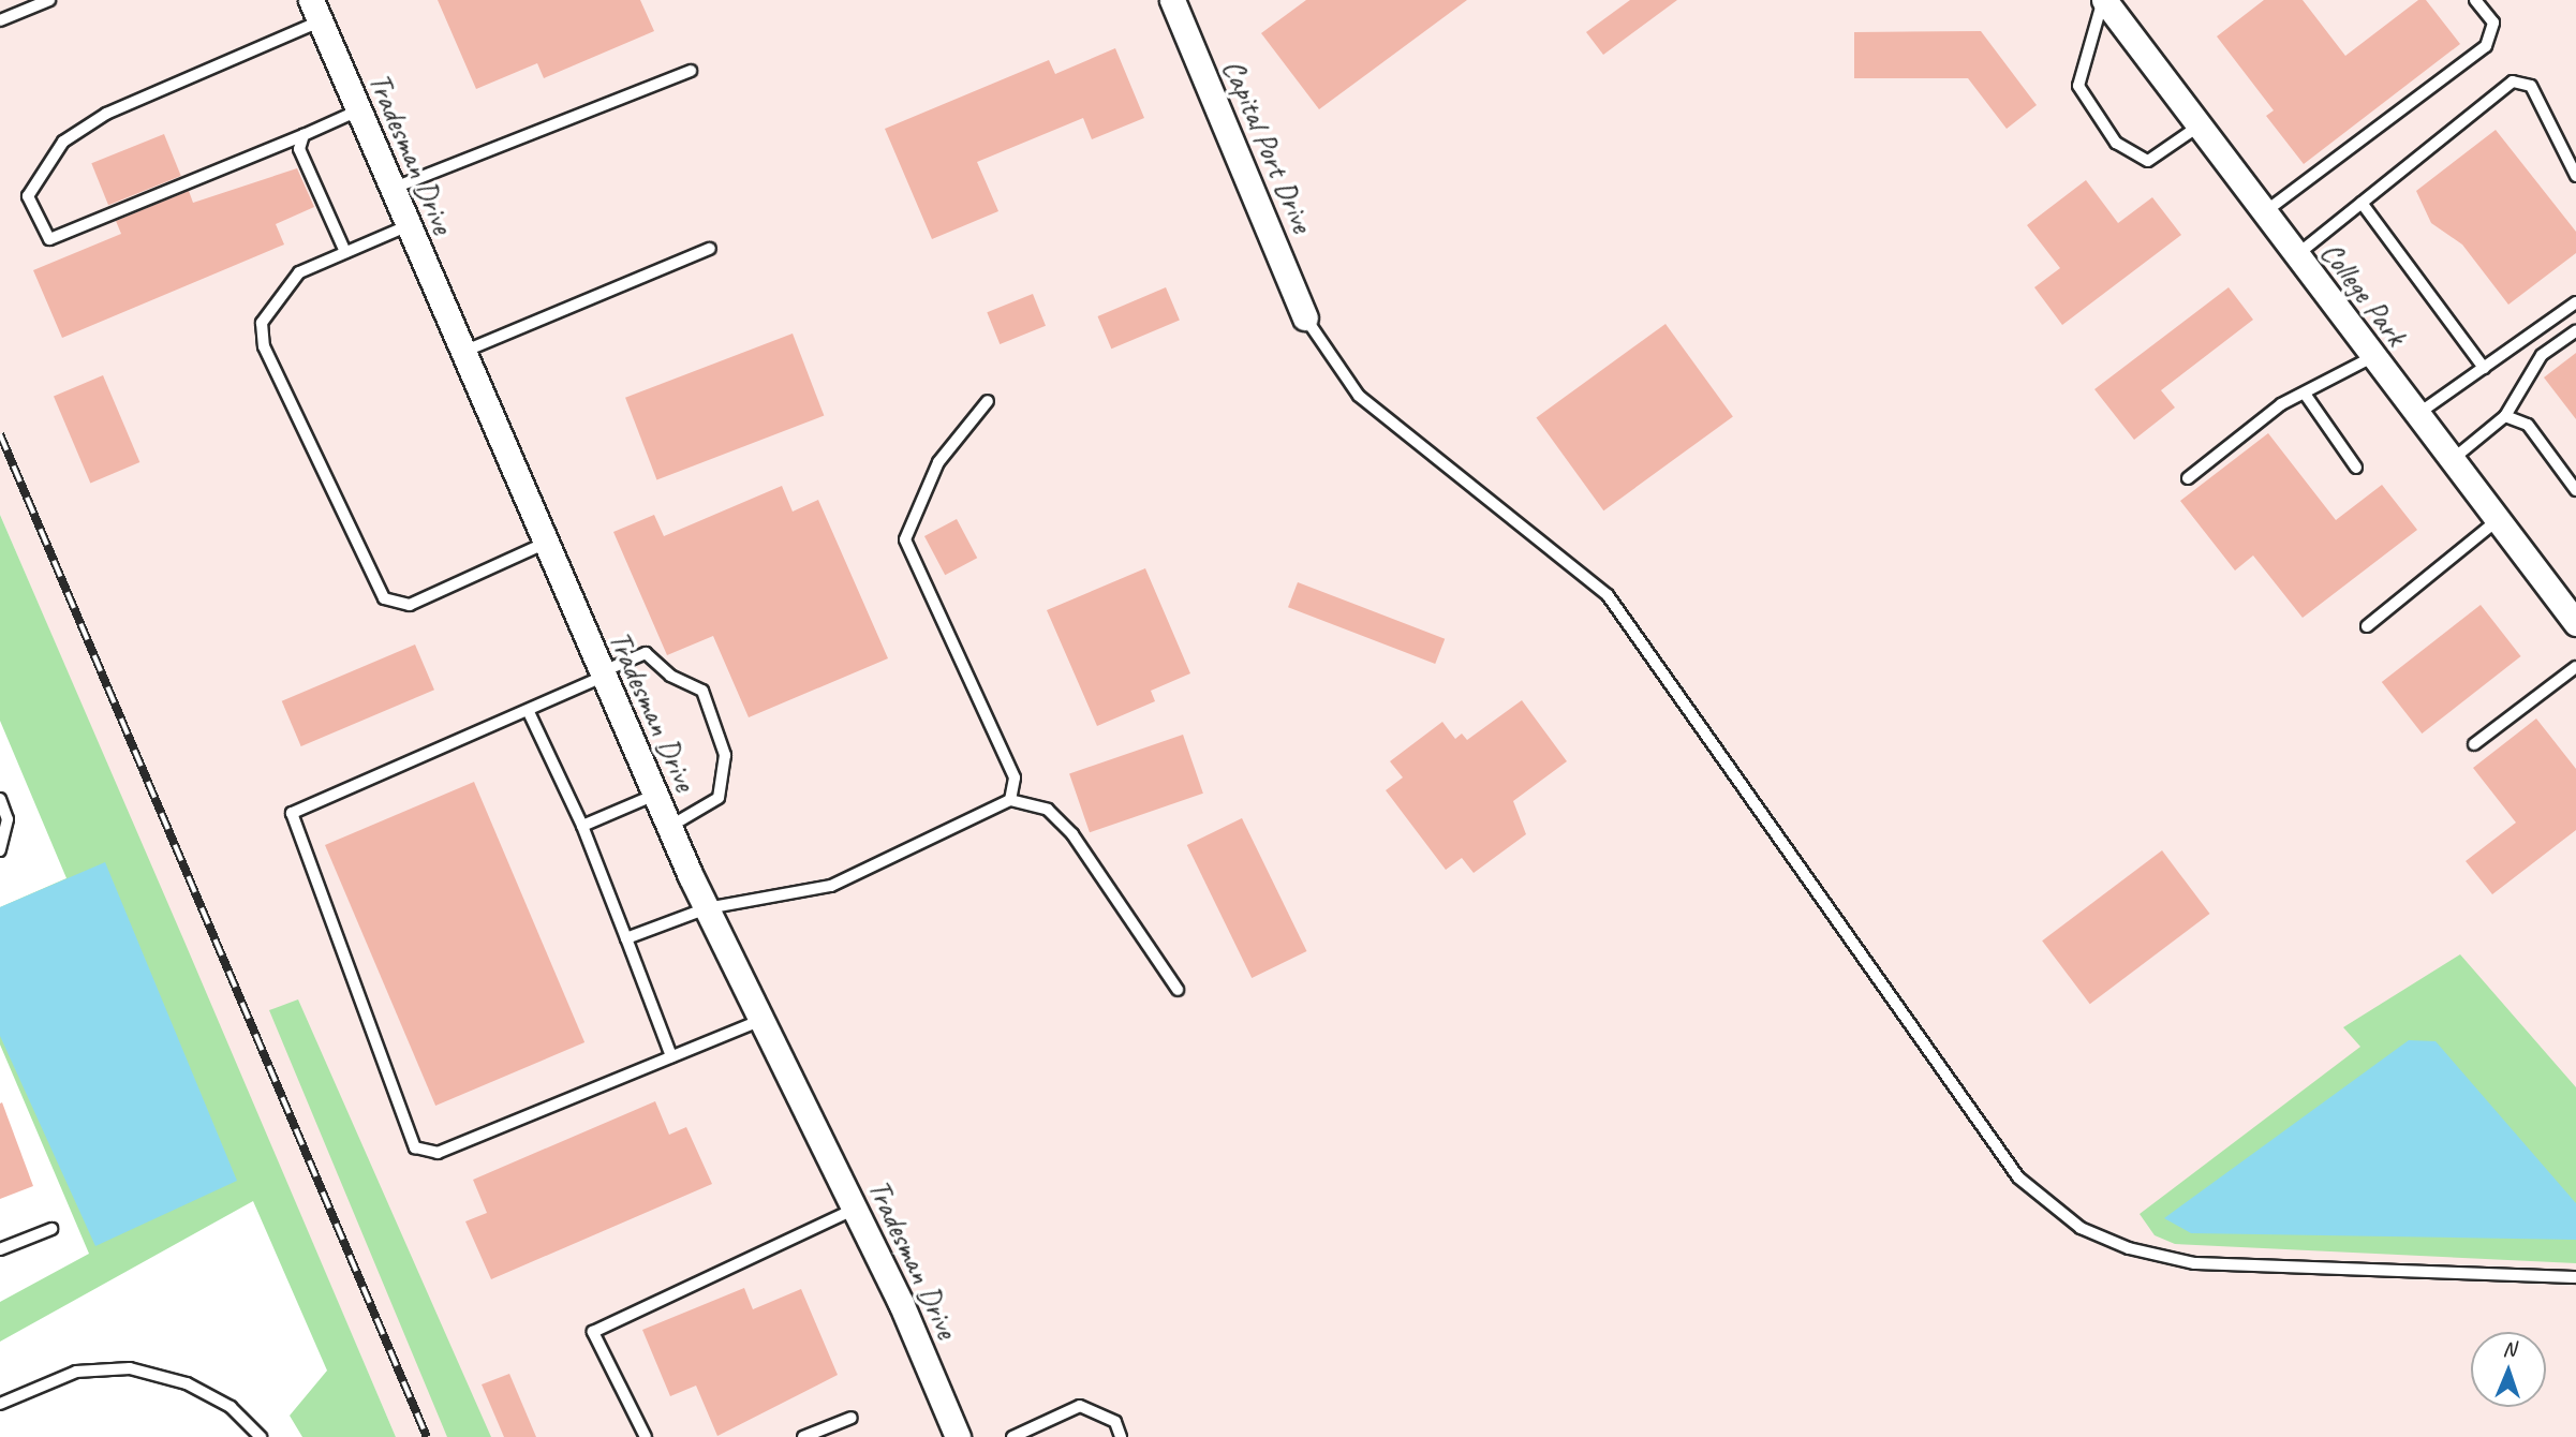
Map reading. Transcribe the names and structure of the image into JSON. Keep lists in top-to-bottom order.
{
  "streets": {
    "street": ["Capital Port Drive", "Tradesman Drive", "College Park"]
  },
  "north": "top"
}
